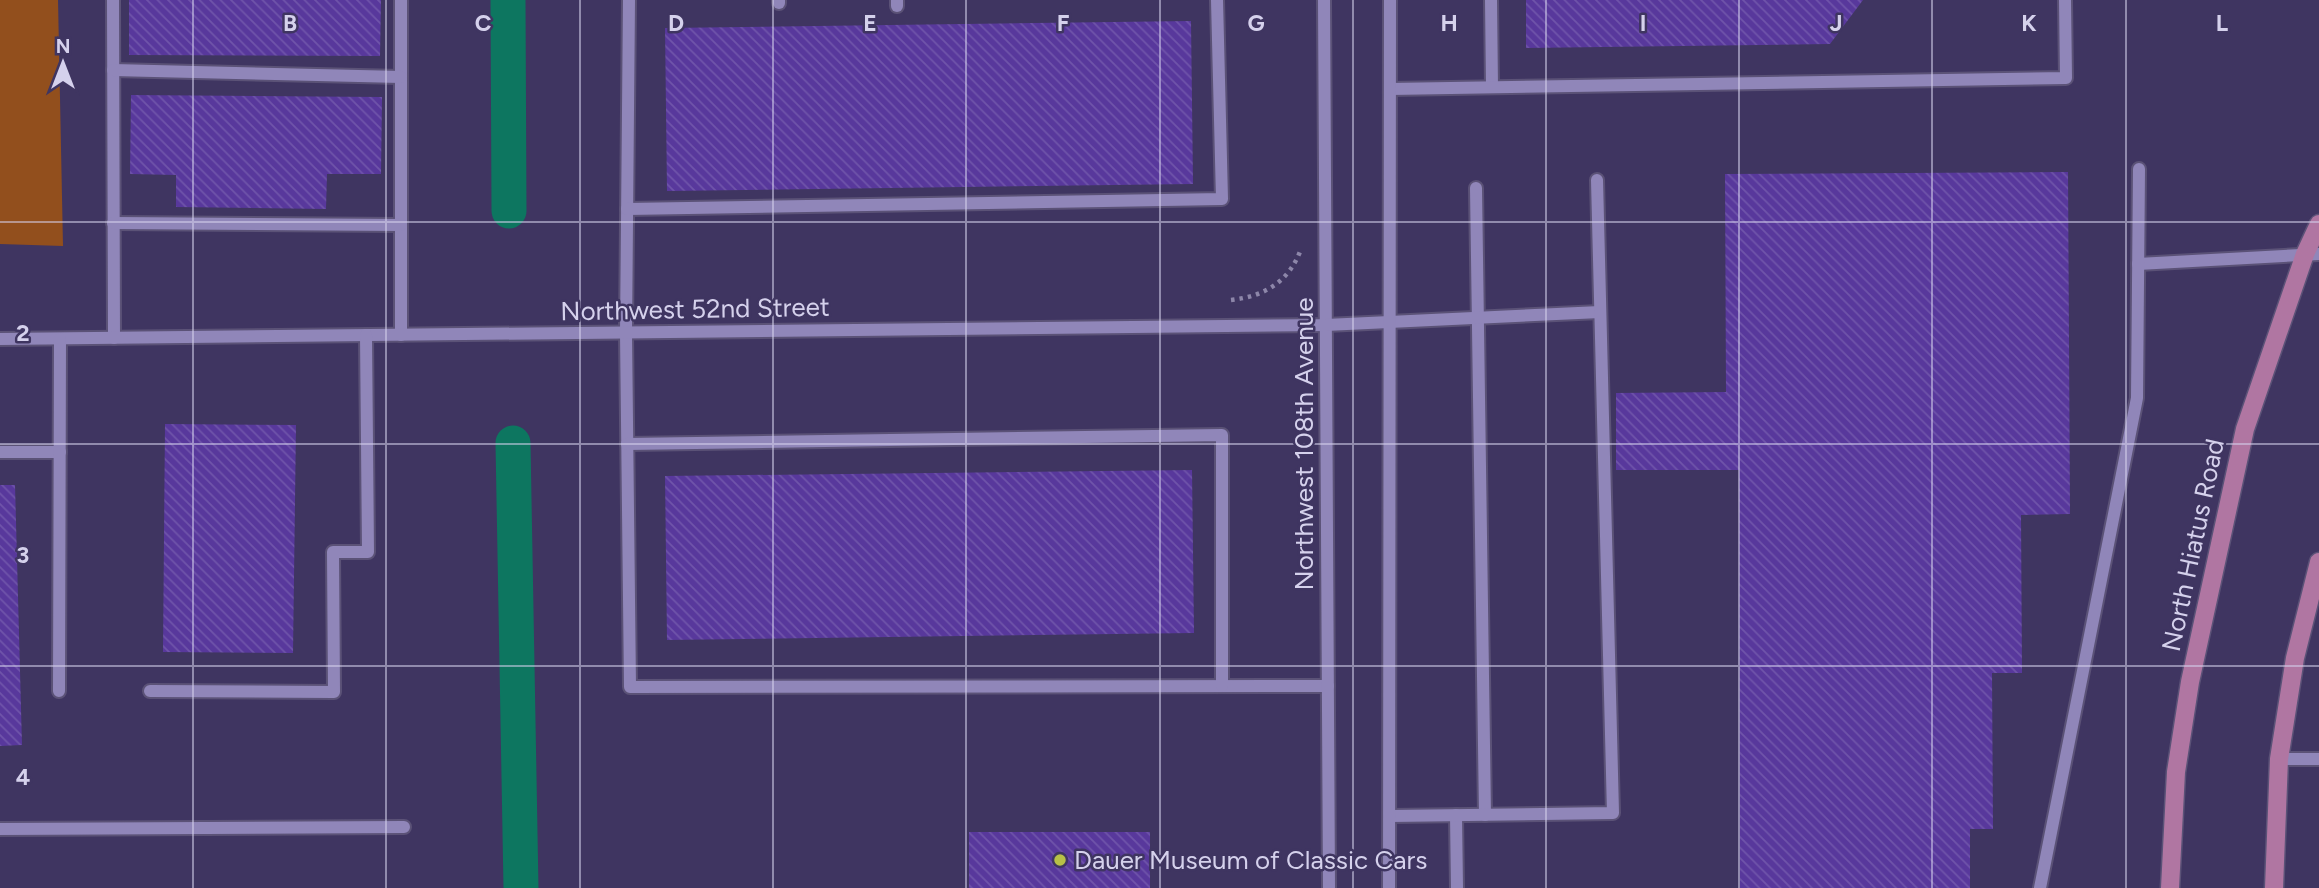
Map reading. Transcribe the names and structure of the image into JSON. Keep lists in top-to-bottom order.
{
  "streets": {
    "main road": ["North Hiatus Road"],
    "street": ["Northwest 52nd Street", "Northwest 108th Avenue"]
  },
  "crossings": [
    ["Northwest 52nd Street", "Northwest 108th Avenue"]
  ],
  "places": ["Dauer Museum of Classic Cars"],
  "north": "top",
  "grid": {
    "columns": [
      "B",
      "C",
      "D",
      "E",
      "F",
      "G",
      "H",
      "I",
      "J",
      "K",
      "L"
    ],
    "rows": ["2", "3", "4"]
  }
}
